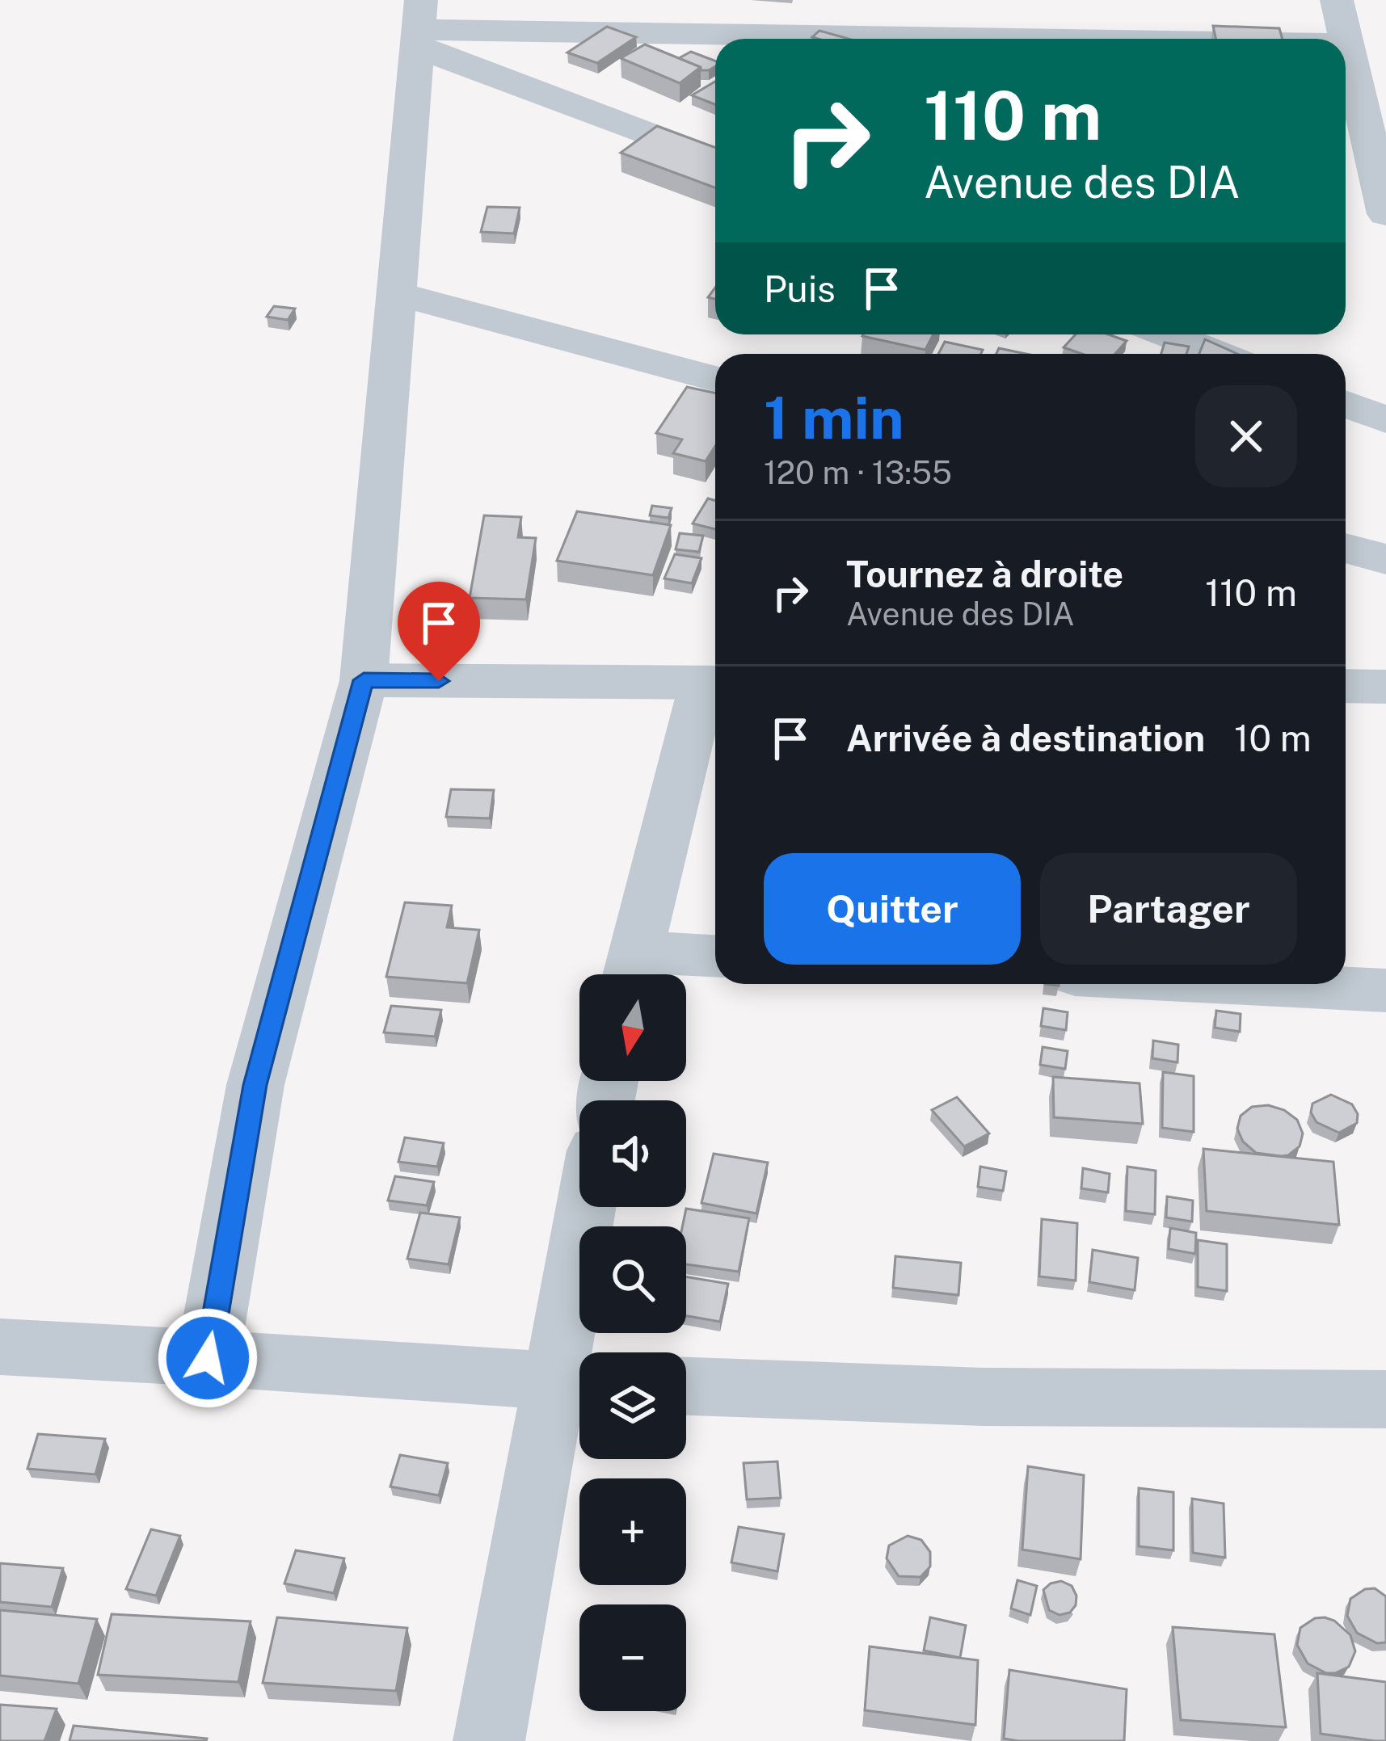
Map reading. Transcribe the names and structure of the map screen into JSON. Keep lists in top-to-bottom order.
{
  "north": "bottom",
  "page": {
    "turn": ["110 m", "Avenue des DIA"],
    "then": "Puis",
    "heading": ["1 min", "120 m · 13:55"],
    "list": [
      {
        "name": "Tournez à droite",
        "note": "Avenue des DIA",
        "value": "110 m"
      },
      {
        "name": "Arrivée à destination",
        "value": "10 m"
      }
    ],
    "buttons": ["Quitter", "Partager"],
    "map_buttons": ["+", "−"]
  }
}
